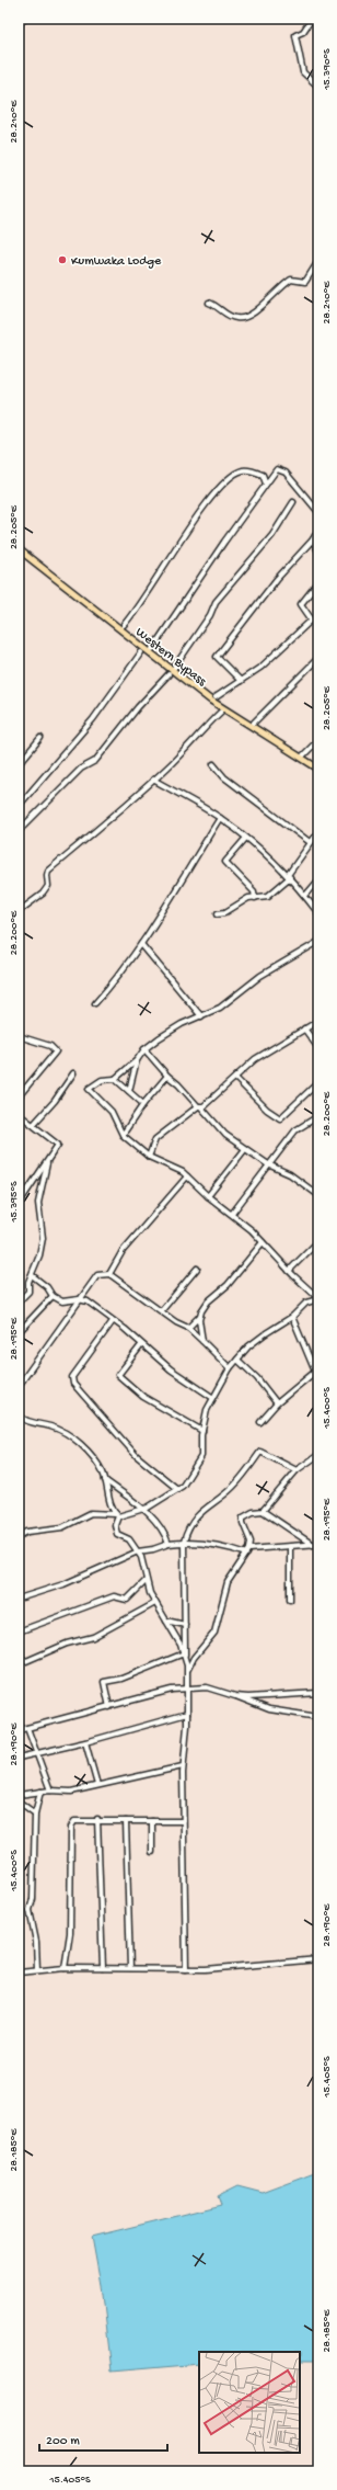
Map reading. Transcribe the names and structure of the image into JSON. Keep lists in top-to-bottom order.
{
  "streets": {
    "main road": ["Western Bypass"]
  },
  "places": ["Kumwaka Lodge"],
  "scale_bar": "200 m",
  "coordinates": [
    "15.390°S",
    "28.210°E",
    "28.205°E",
    "28.200°E",
    "15.395°S",
    "28.195°E",
    "15.400°S",
    "28.190°E",
    "15.405°S",
    "28.185°E"
  ]
}
